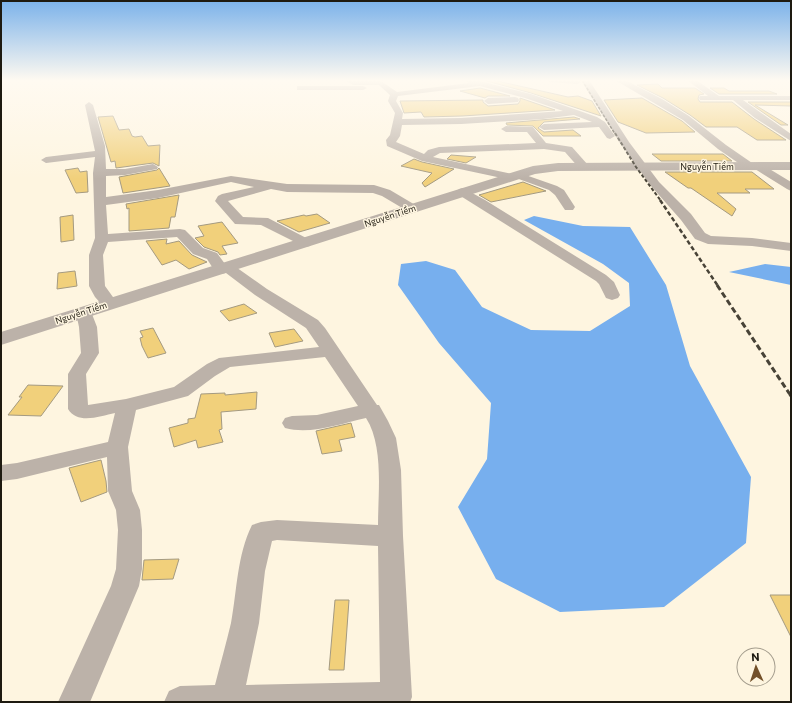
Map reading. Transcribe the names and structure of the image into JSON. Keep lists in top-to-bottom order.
{
  "streets": {
    "street": ["Nguyễn Tiềm"]
  },
  "north": "top"
}
